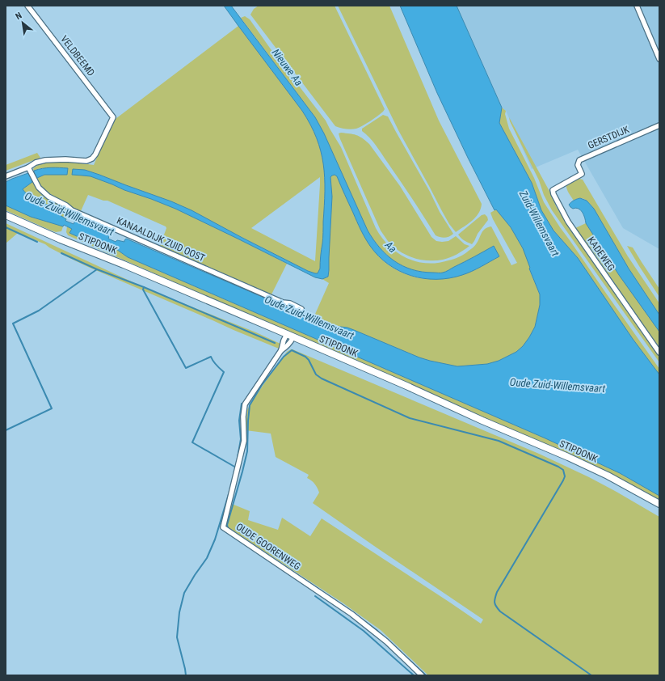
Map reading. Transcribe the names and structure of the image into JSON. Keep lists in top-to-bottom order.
{
  "streets": {
    "main road": ["STIPDONK"],
    "street": [
      "VELDBEEMD",
      "GERSTDIJK",
      "KANAALDIJK ZUID OOST",
      "KADEWEG",
      "OUDE GOORENWEG"
    ]
  },
  "crossings": [
    ["VELDBEEMD", "KANAALDIJK ZUID OOST"],
    ["GERSTDIJK", "KADEWEG"],
    ["STIPDONK", "OUDE GOORENWEG"]
  ],
  "water": [
    "Nieuwe Aa",
    "Oude Zuid-Willemsvaart",
    "Zuid-Willemsvaart",
    "Aa"
  ],
  "north": "top left"
}
